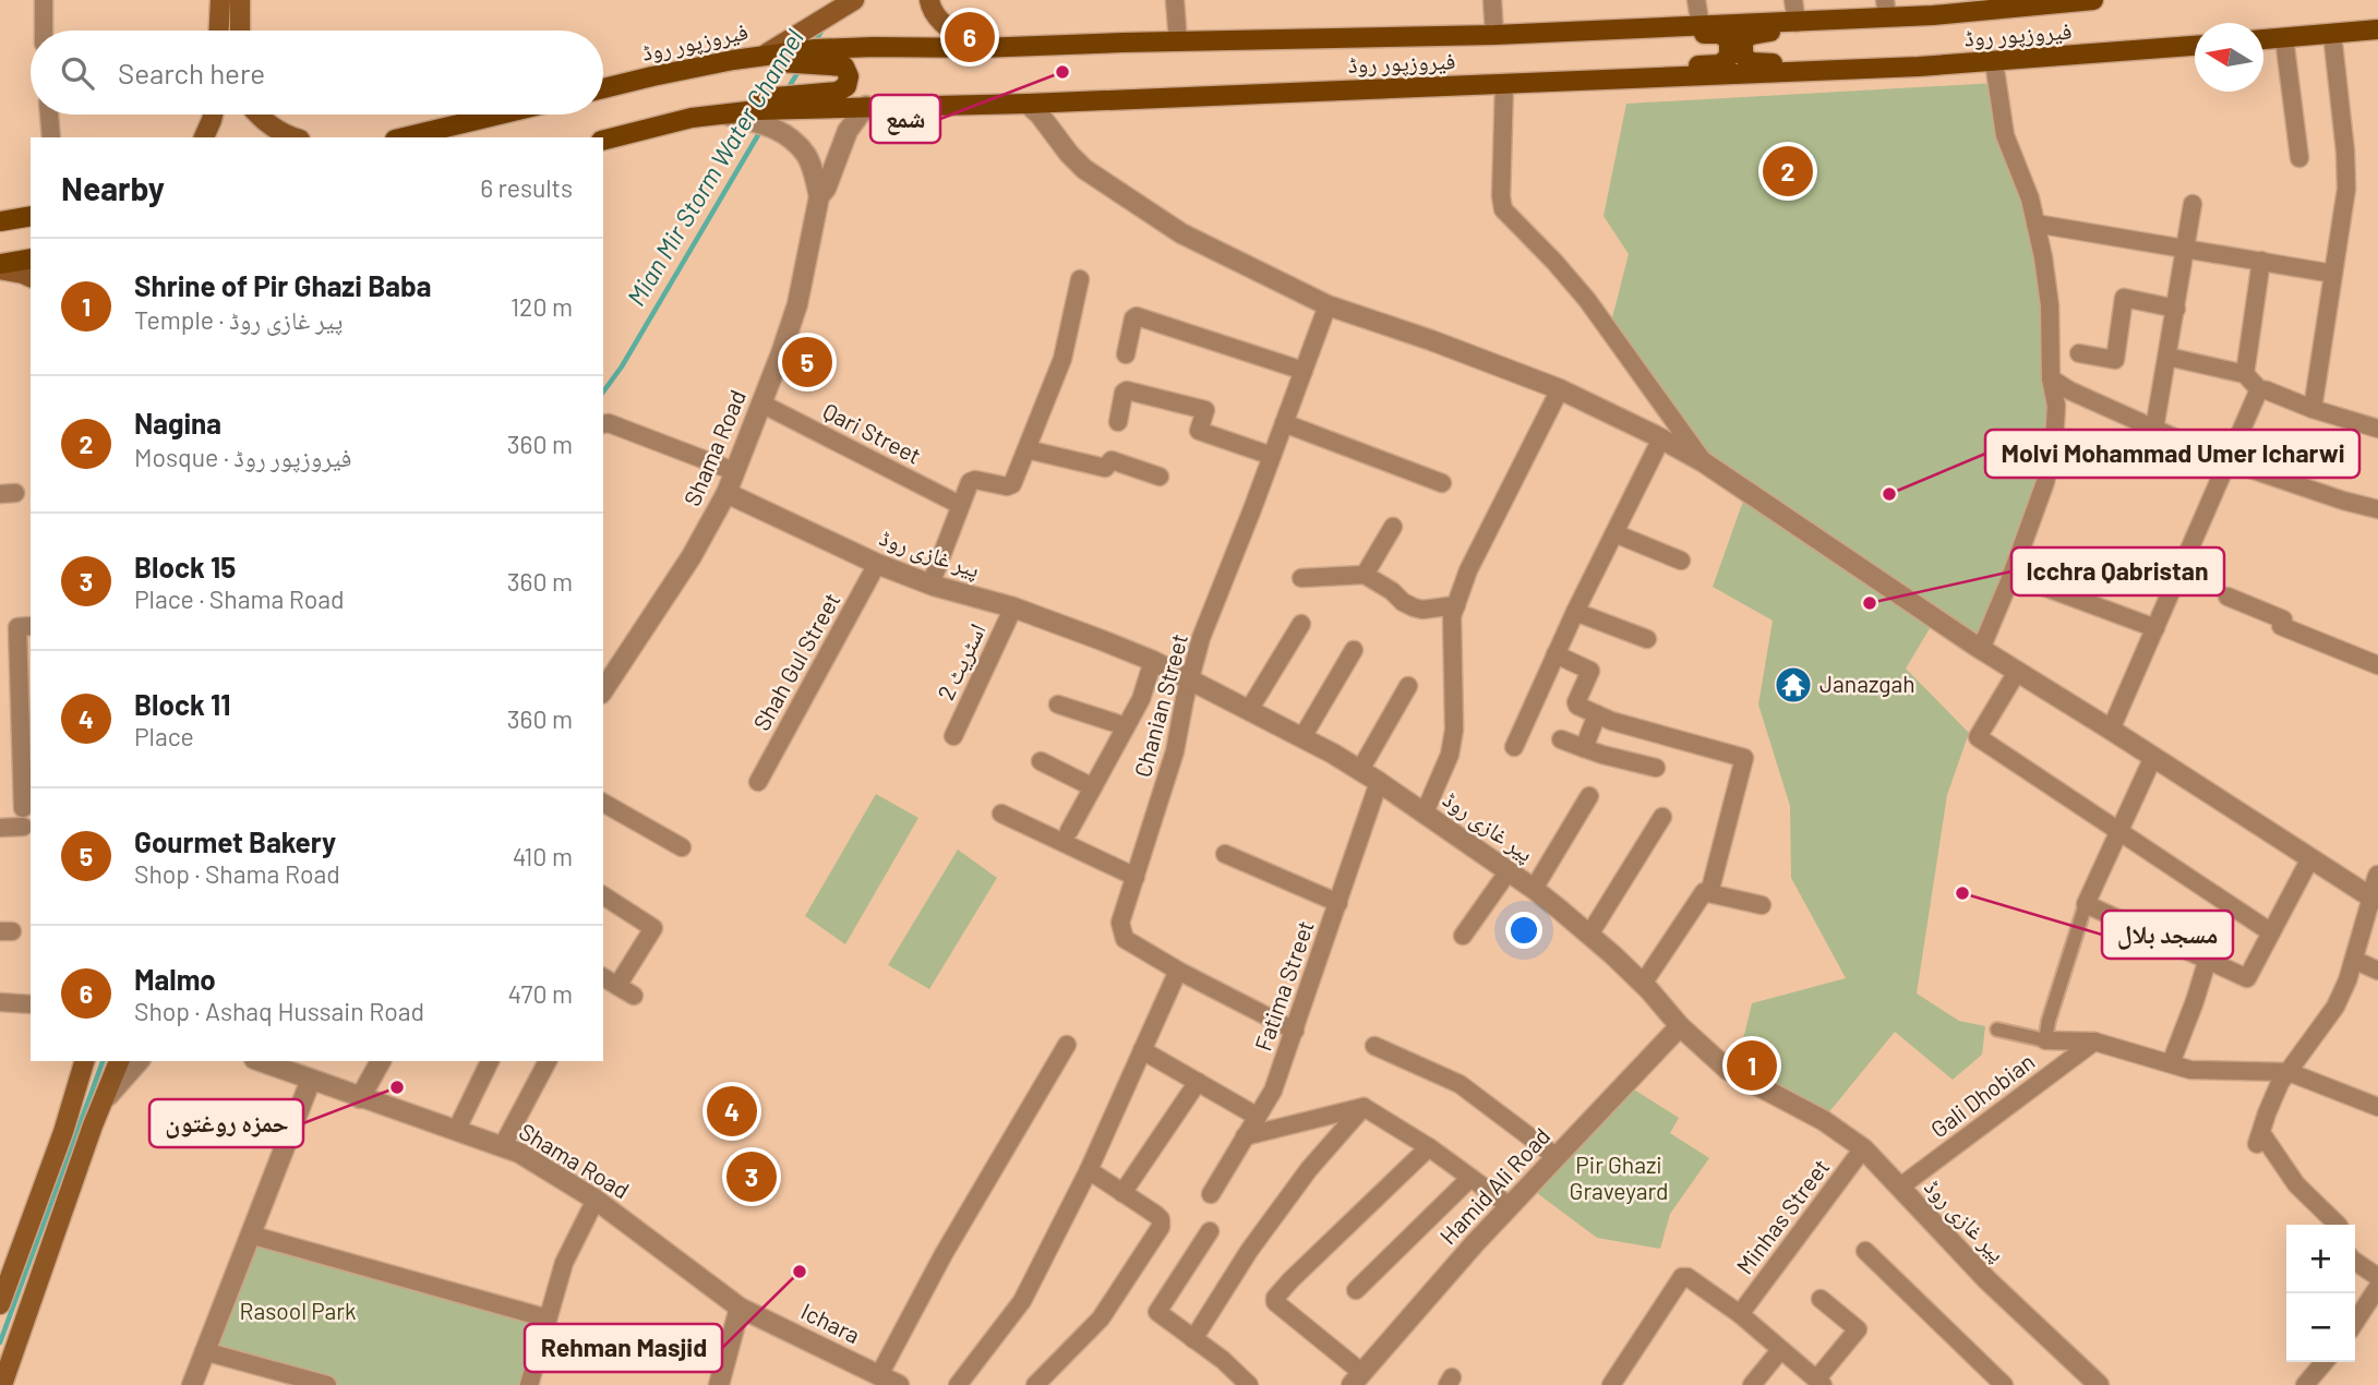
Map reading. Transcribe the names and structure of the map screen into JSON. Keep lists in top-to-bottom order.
{
  "streets": {
    "main road": ["فیروزپور روڈ"],
    "street": [
      "Qari Street",
      "Shama Road",
      "پیر غازی روڈ",
      "Shah Gul Street",
      "اسٹریٹ 2",
      "Chanian Street",
      "Fatima Street",
      "Gali Dhobian",
      "Hamid Ali Road",
      "Minhas Street",
      "Ichara"
    ]
  },
  "crossings": [
    ["فیروزپور روڈ", "Shama Road"],
    ["Qari Street", "Shama Road"],
    ["Shama Road", "پیر غازی روڈ"],
    ["Shama Road", "Ichara"],
    ["پیر غازی روڈ", "Shah Gul Street"],
    ["پیر غازی روڈ", "اسٹریٹ 2"],
    ["پیر غازی روڈ", "Chanian Street"],
    ["پیر غازی روڈ", "Fatima Street"],
    ["پیر غازی روڈ", "Gali Dhobian"],
    ["پیر غازی روڈ", "Hamid Ali Road"],
    ["پیر غازی روڈ", "Minhas Street"],
    ["Chanian Street", "Fatima Street"]
  ],
  "water": ["Mian Mir Storm Water Channel"],
  "parks": ["Pir Ghazi Graveyard", "Rasool Park"],
  "places": {
    "other": [
      "شمع",
      "Molvi Mohammad Umer Icharwi",
      "Icchra Qabristan",
      "مسجد بلال",
      "حمزه روغتون",
      "Rehman Masjid"
    ],
    "temple": ["Janazgah"]
  },
  "north": "left",
  "page": {
    "pins": [
      "6",
      "2",
      "5",
      "1",
      "4",
      "3"
    ],
    "search": "Search here",
    "heading": ["Nearby", "6 results"],
    "list": [
      {
        "mark": "1",
        "name": "Shrine of Pir Ghazi Baba",
        "note": "Temple · پیر غازی روڈ",
        "value": "120 m"
      },
      {
        "mark": "2",
        "name": "Nagina",
        "note": "Mosque · فیروزپور روڈ",
        "value": "360 m"
      },
      {
        "mark": "3",
        "name": "Block 15",
        "note": "Place · Shama Road",
        "value": "360 m"
      },
      {
        "mark": "4",
        "name": "Block 11",
        "note": "Place",
        "value": "360 m"
      },
      {
        "mark": "5",
        "name": "Gourmet Bakery",
        "note": "Shop · Shama Road",
        "value": "410 m"
      },
      {
        "mark": "6",
        "name": "Malmo",
        "note": "Shop · Ashaq Hussain Road",
        "value": "470 m"
      }
    ],
    "map_buttons": ["+", "−"]
  }
}
